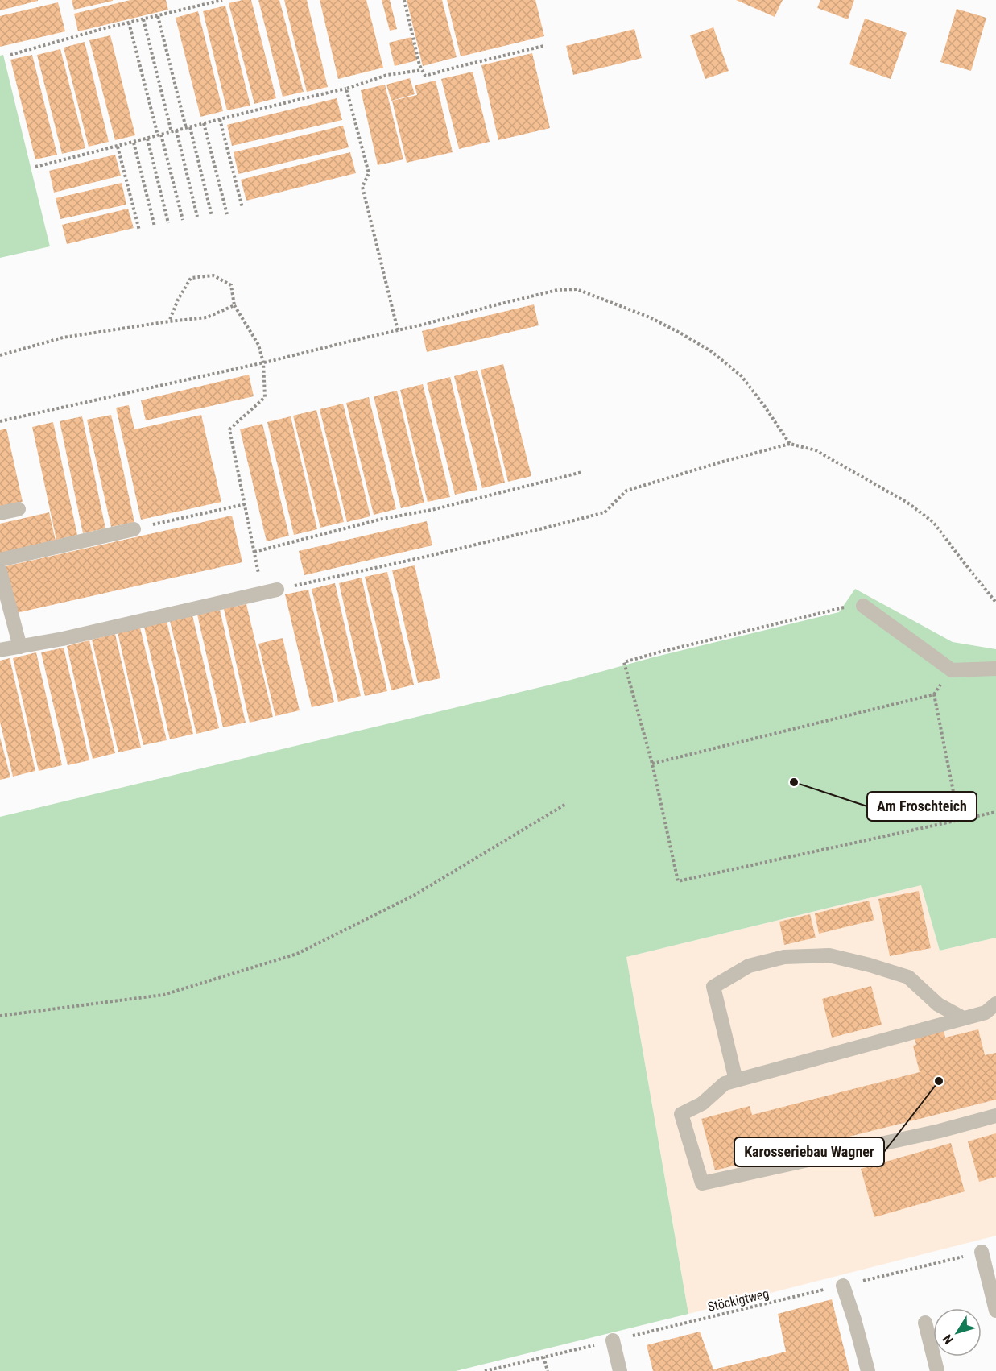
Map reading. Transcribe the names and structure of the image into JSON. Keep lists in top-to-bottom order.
{
  "streets": {
    "path": ["Stöckigtweg"]
  },
  "places": ["Am Froschteich", "Karosseriebau Wagner"],
  "north": "bottom left"
}
